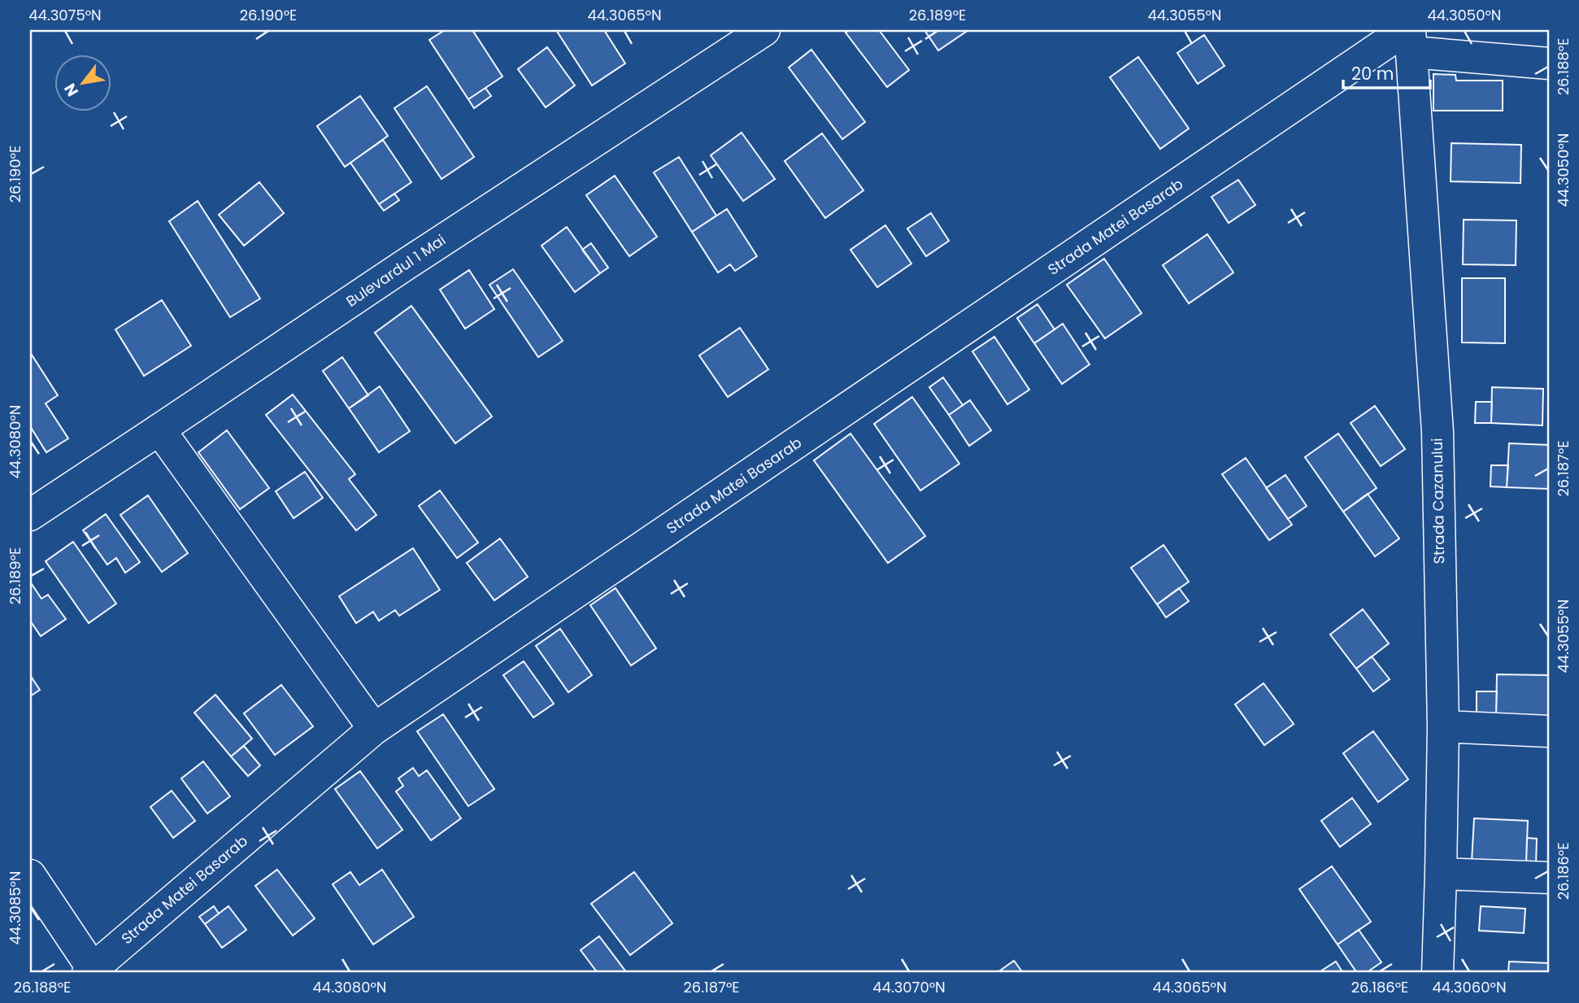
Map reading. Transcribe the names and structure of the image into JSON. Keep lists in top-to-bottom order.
{
  "streets": {
    "street": ["Strada Matei Basarab", "Bulevardul 1 Mai", "Strada Cazanului"]
  },
  "crossings": [
    ["Strada Matei Basarab", "Strada Cazanului"]
  ],
  "scale_bar": "20 m",
  "north": "bottom left",
  "coordinates": [
    "44.3075°N",
    "26.190°E",
    "44.3065°N",
    "26.189°E",
    "44.3055°N",
    "44.3050°N",
    "26.188°E",
    "44.3080°N",
    "26.187°E",
    "26.186°E",
    "44.3085°N",
    "44.3070°N",
    "44.3060°N"
  ]
}
